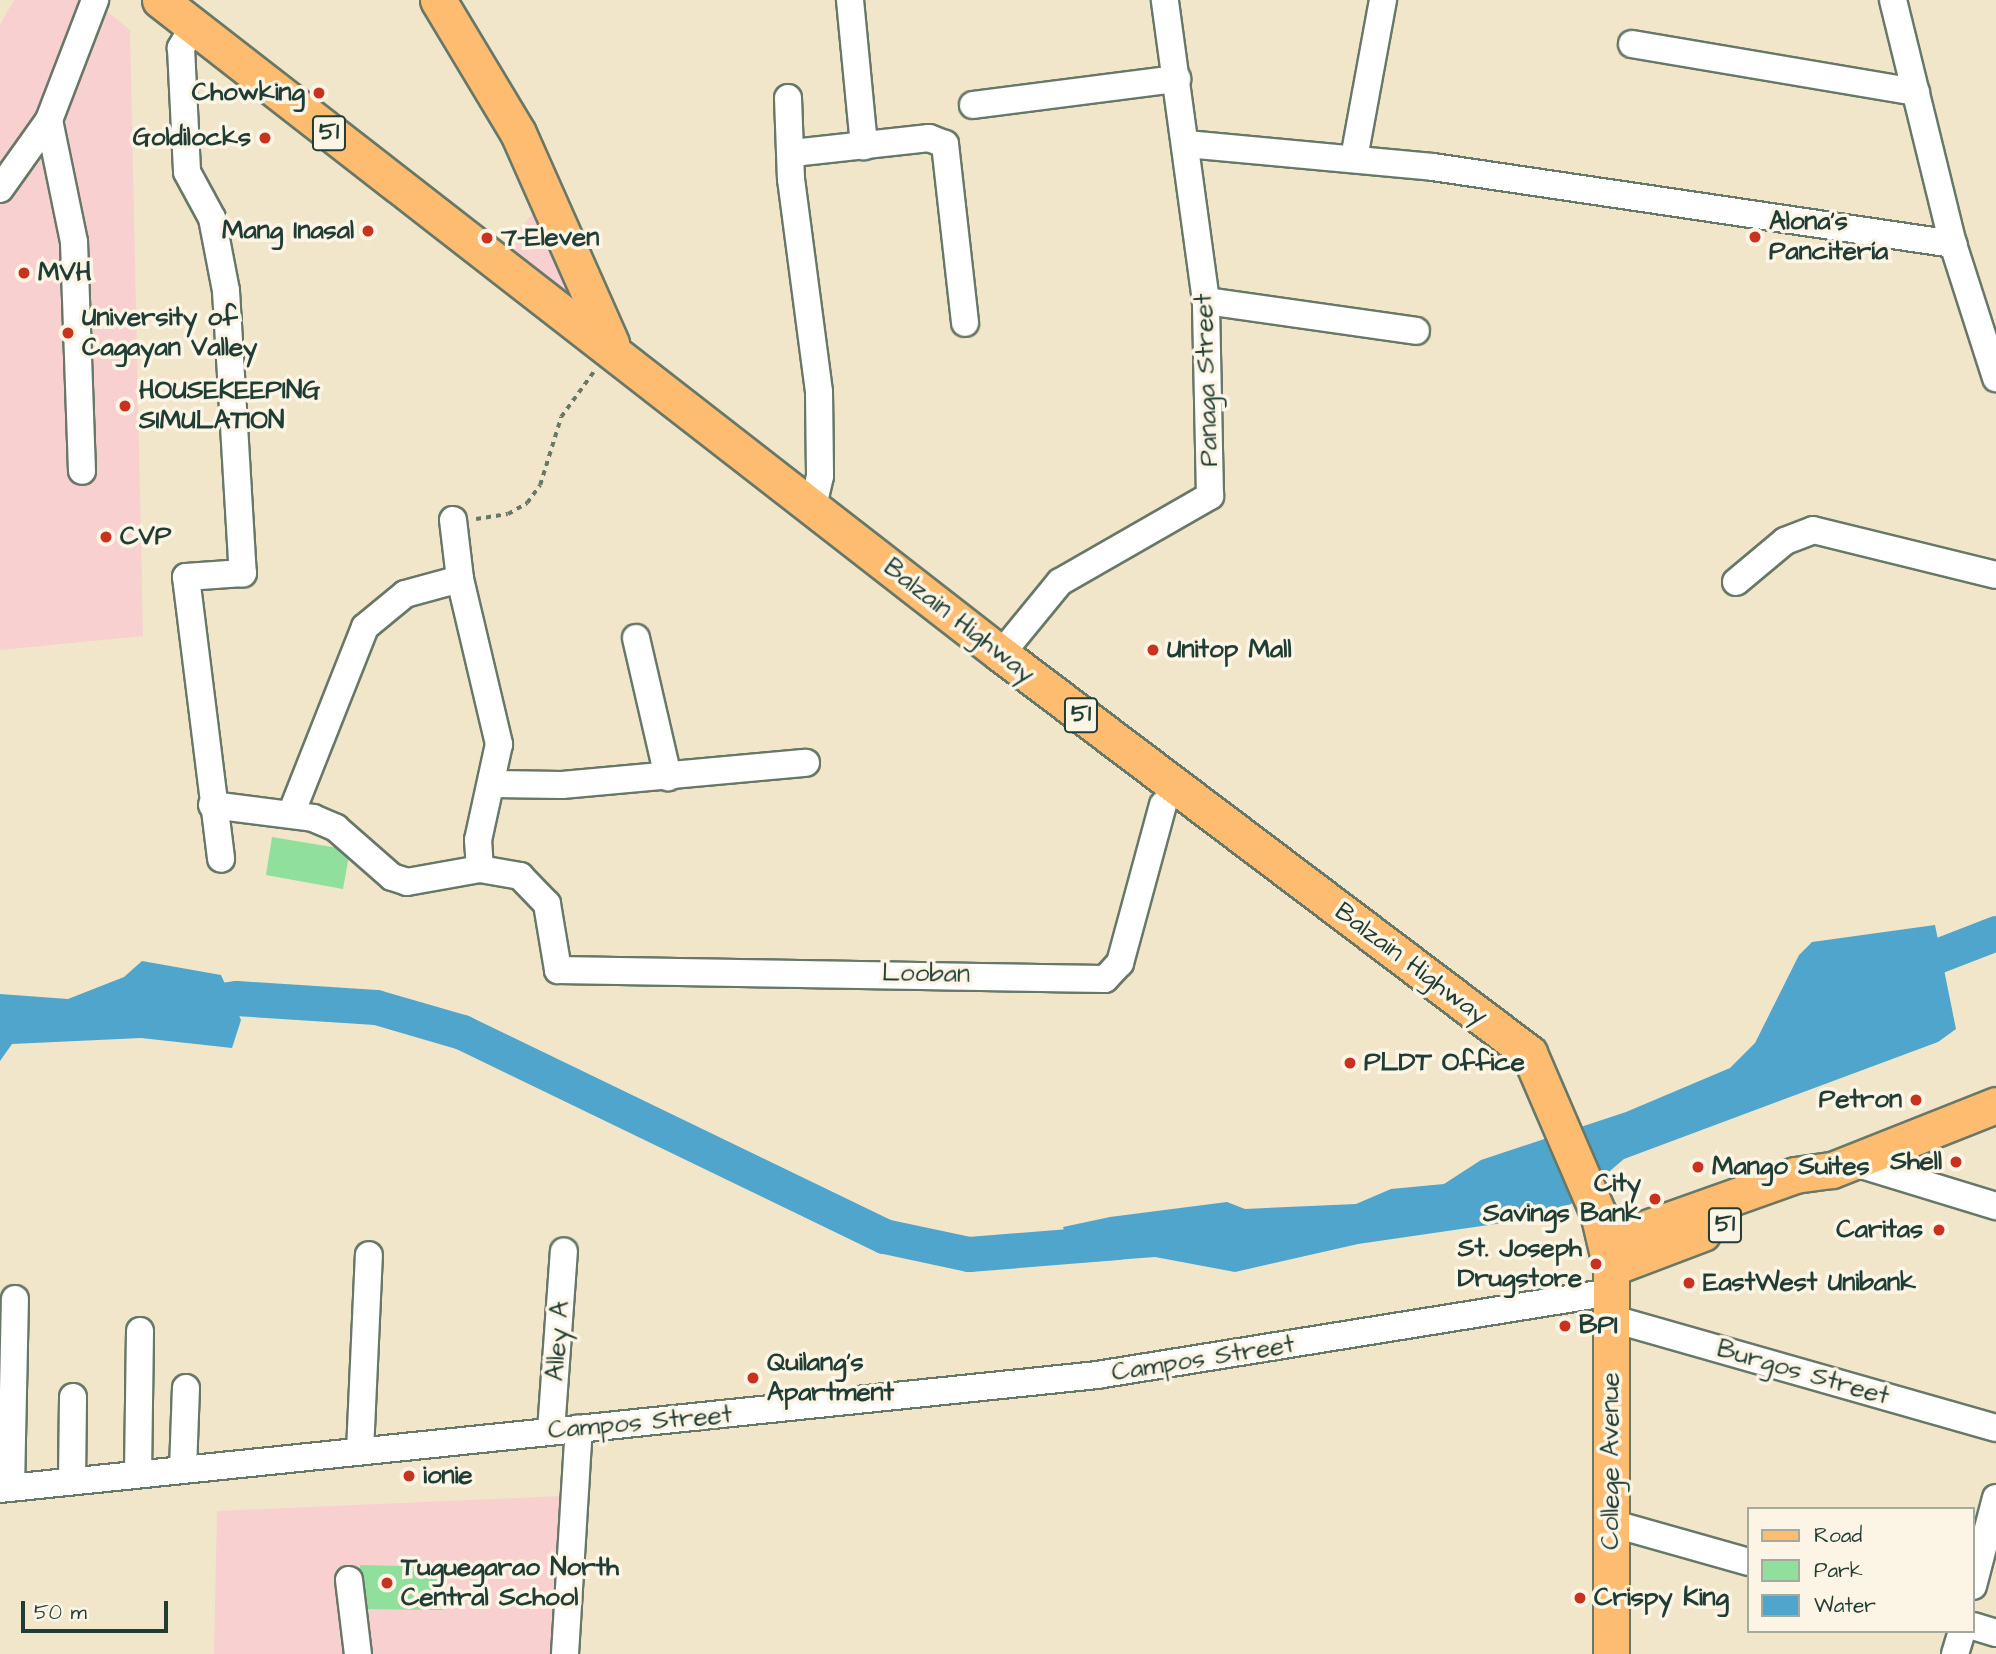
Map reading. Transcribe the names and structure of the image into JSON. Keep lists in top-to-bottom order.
{
  "streets": {
    "main road": ["51", "Balzain Highway", "College Avenue"],
    "street": [
      "Panaga Street",
      "Looban",
      "Alley A",
      "Campos Street",
      "Burgos Street"
    ]
  },
  "crossings": [
    ["51", "Balzain Highway"],
    ["51", "Campos Street"],
    ["51", "Burgos Street"],
    ["51", "College Avenue"],
    ["Panaga Street", "Balzain Highway"],
    ["Balzain Highway", "Looban"],
    ["Balzain Highway", "Campos Street"],
    ["Balzain Highway", "Burgos Street"],
    ["Balzain Highway", "College Avenue"],
    ["Alley A", "Campos Street"],
    ["Campos Street", "Burgos Street"],
    ["Campos Street", "College Avenue"],
    ["Burgos Street", "College Avenue"]
  ],
  "places": [
    "Chowking",
    "Goldilocks",
    "Mang Inasal",
    "Alona's Pancitería",
    "7-Eleven",
    "MVH",
    "University of Cagayan Valley",
    "HOUSEKEEPING SIMULATION",
    "CVP",
    "Unitop Mall",
    "PLDT Office",
    "Petron",
    "Shell",
    "Mango Suites",
    "City Savings Bank",
    "Caritas",
    "St. Joseph Drugstore",
    "EastWest Unibank",
    "BPI",
    "Quilang's Apartment",
    "ionie",
    "Tuguegarao North Central School",
    "Crispy King"
  ],
  "legend": ["Road", "Park", "Water"],
  "scale_bar": "50 m"
}
